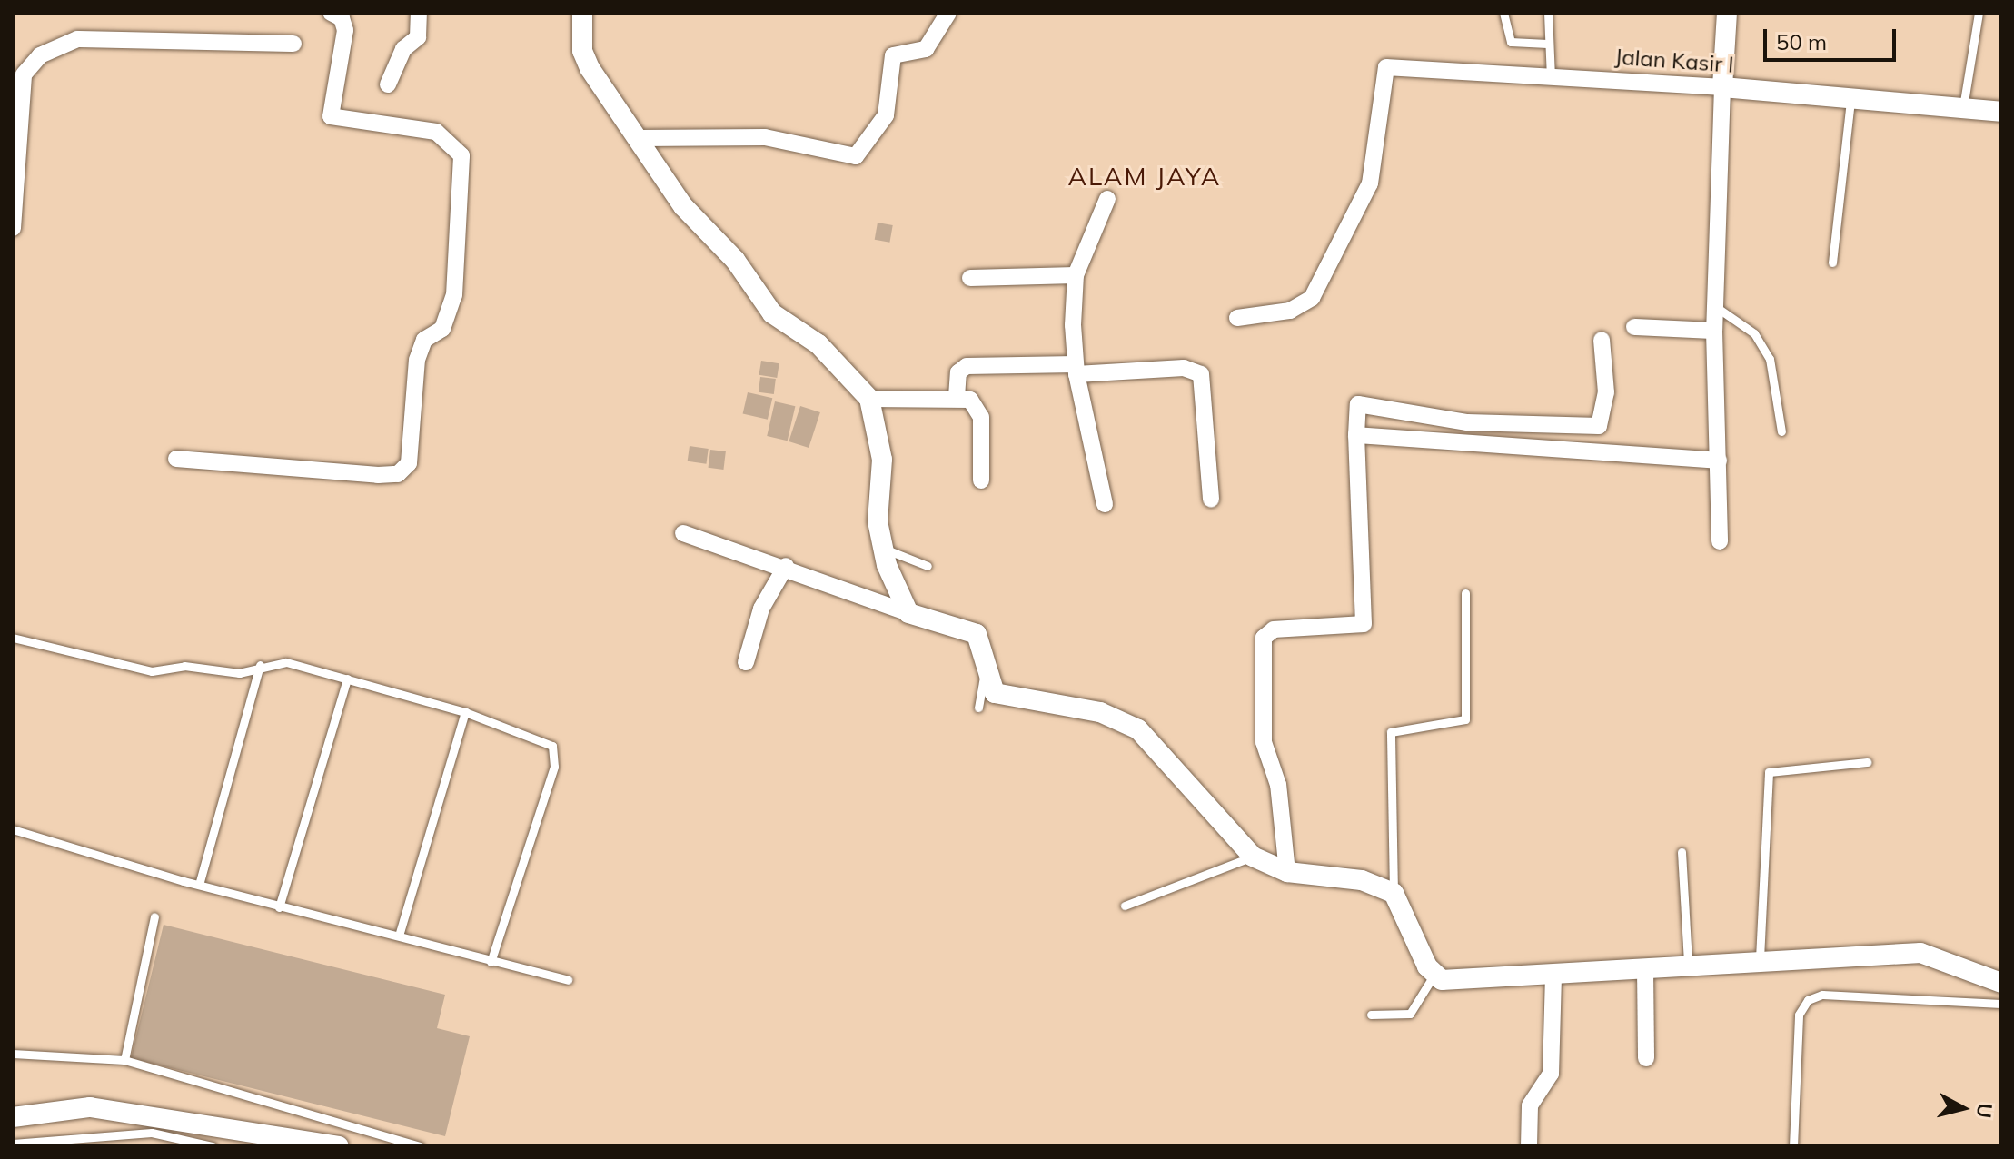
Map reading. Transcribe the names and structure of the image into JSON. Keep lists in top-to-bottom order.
{
  "streets": {
    "street": ["Jalan Kasir I"]
  },
  "districts": ["ALAM JAYA"],
  "scale_bar": "50 m",
  "north": "right"
}
